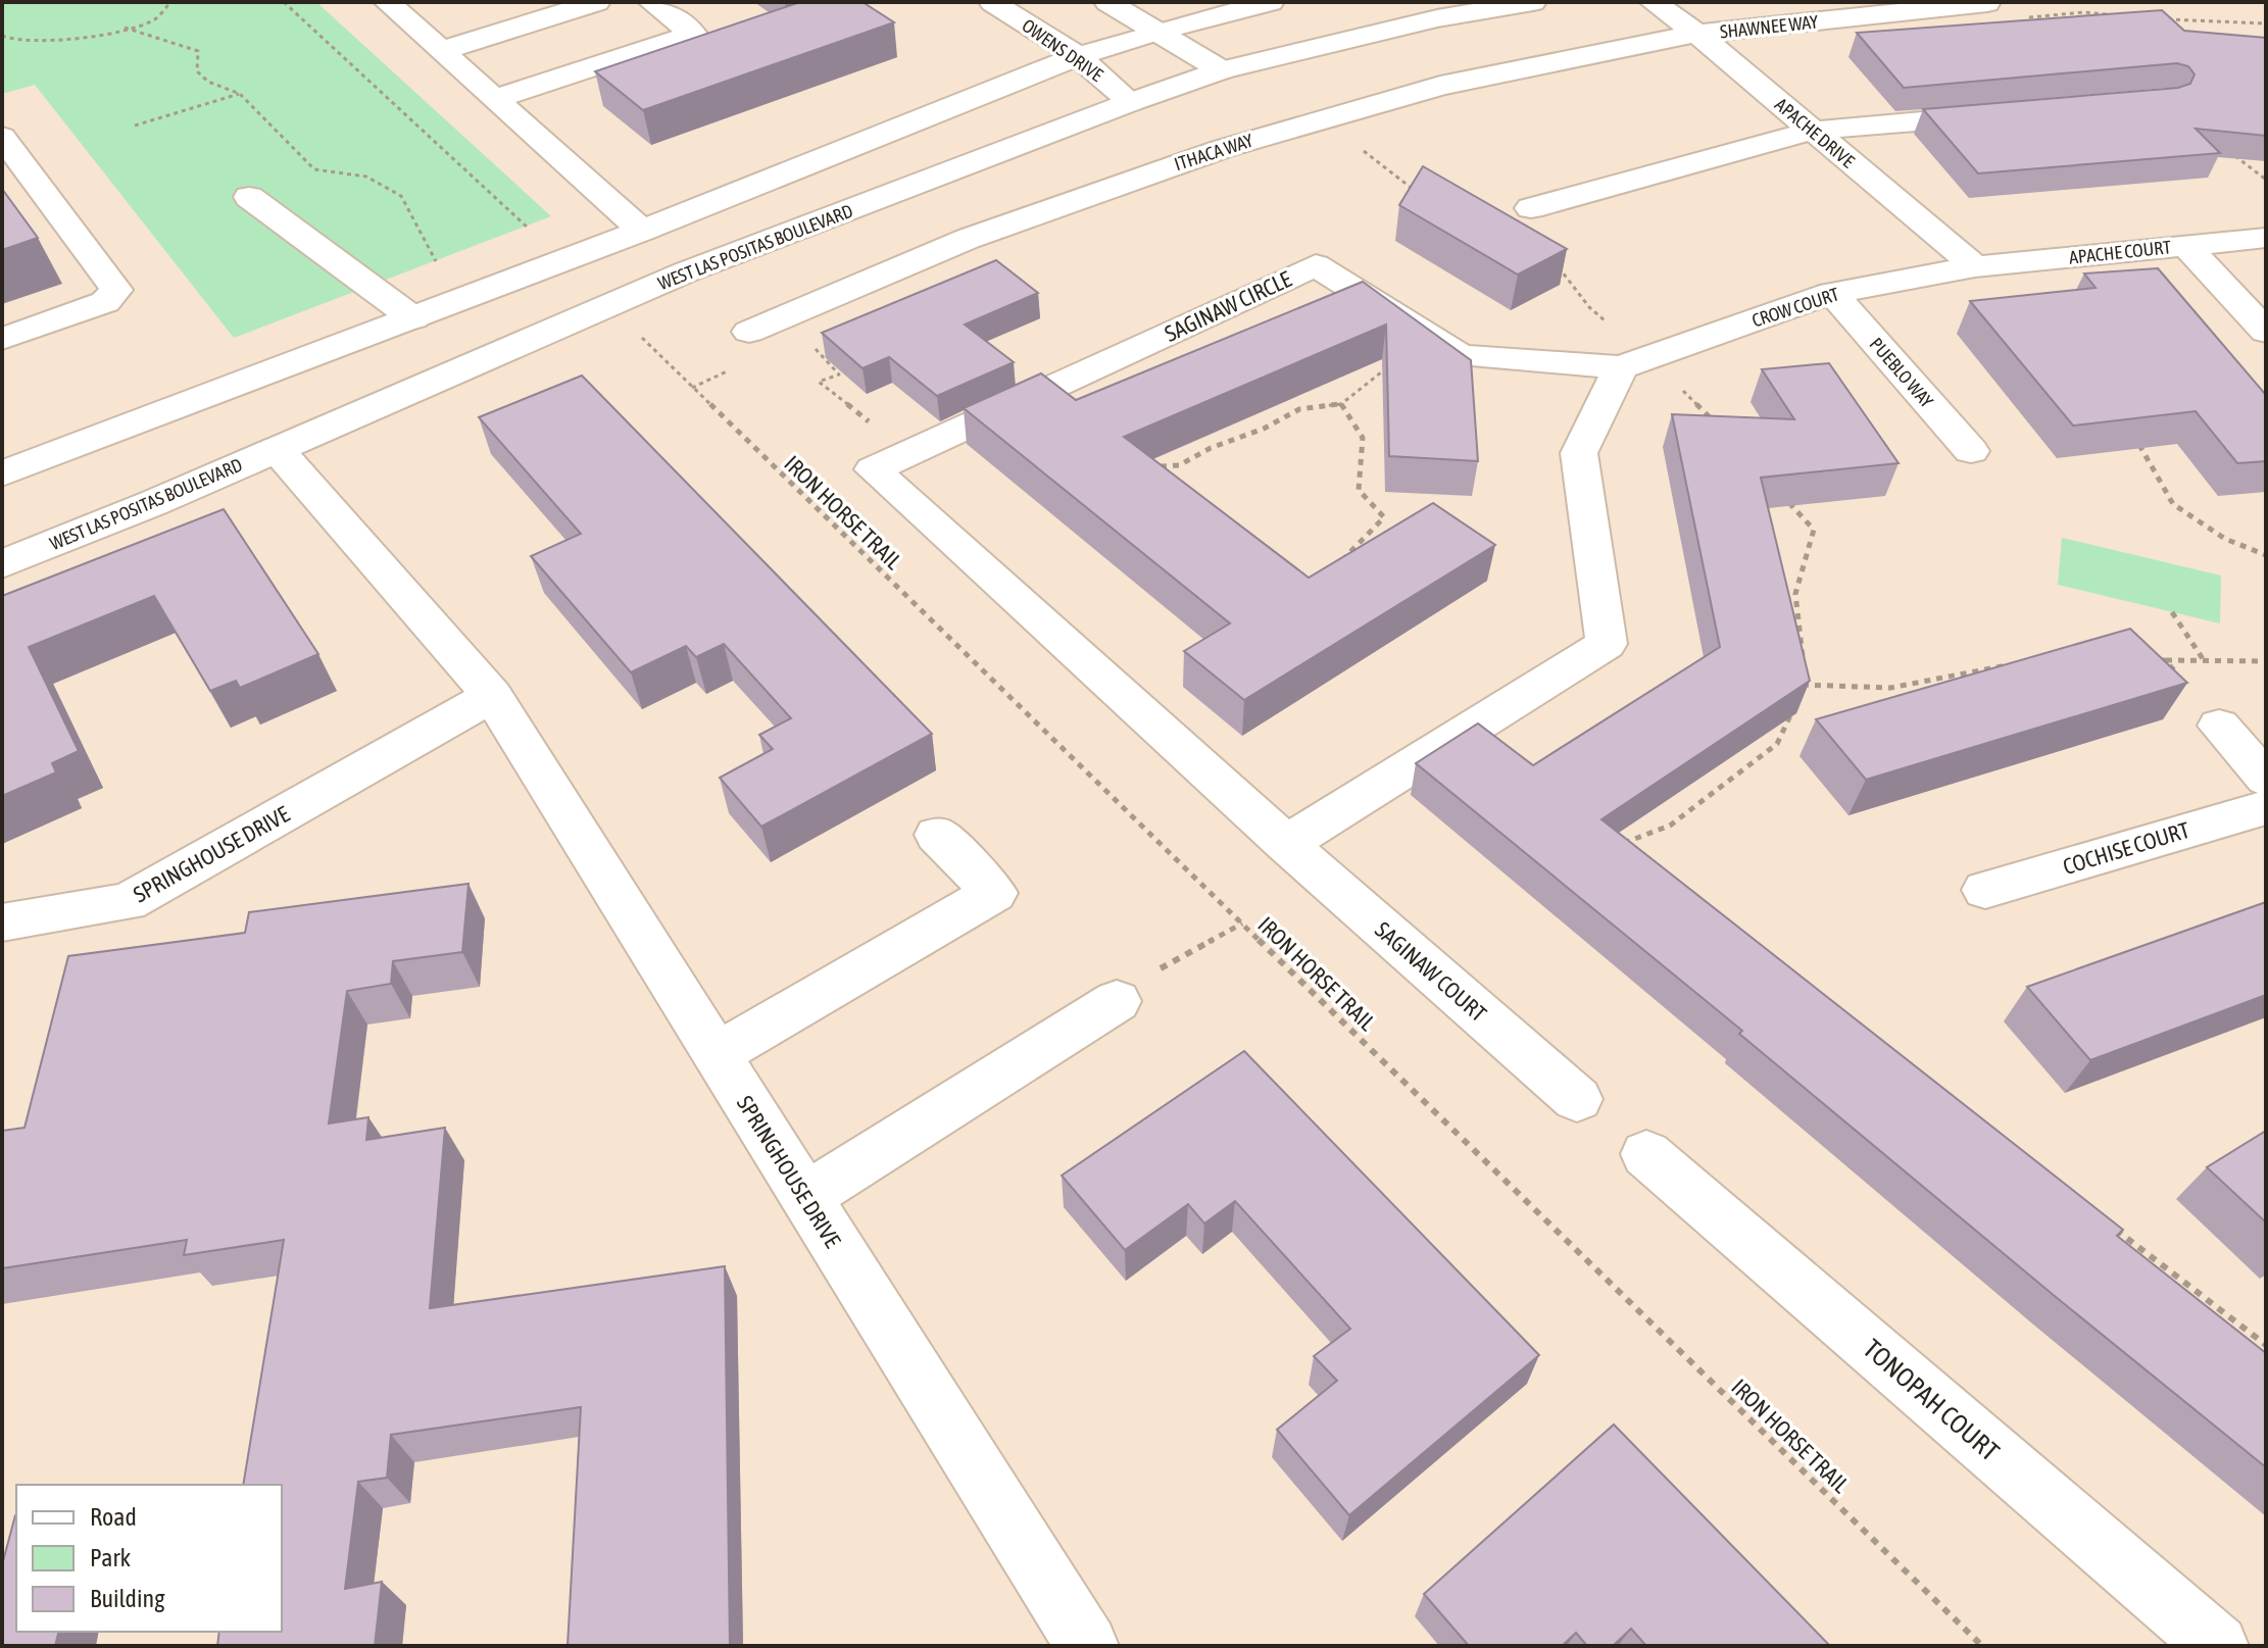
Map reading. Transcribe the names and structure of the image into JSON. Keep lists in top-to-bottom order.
{
  "streets": {
    "street": [
      "SHAWNEE WAY",
      "OWENS DRIVE",
      "APACHE DRIVE",
      "ITHACA WAY",
      "WEST LAS POSITAS BOULEVARD",
      "APACHE COURT",
      "SAGINAW CIRCLE",
      "CROW COURT",
      "PUEBLO WAY",
      "COCHISE COURT",
      "SPRINGHOUSE DRIVE",
      "SAGINAW COURT",
      "TONOPAH COURT"
    ],
    "path": ["IRON HORSE TRAIL"]
  },
  "crossings": [
    ["SHAWNEE WAY", "APACHE DRIVE"],
    ["SHAWNEE WAY", "ITHACA WAY"],
    ["OWENS DRIVE", "WEST LAS POSITAS BOULEVARD"],
    ["APACHE DRIVE", "ITHACA WAY"],
    ["APACHE DRIVE", "APACHE COURT"],
    ["APACHE DRIVE", "CROW COURT"],
    ["WEST LAS POSITAS BOULEVARD", "SPRINGHOUSE DRIVE"],
    ["APACHE COURT", "CROW COURT"],
    ["SAGINAW CIRCLE", "CROW COURT"],
    ["SAGINAW CIRCLE", "SAGINAW COURT"],
    ["CROW COURT", "PUEBLO WAY"]
  ],
  "legend": ["Road", "Park", "Building"]
}
